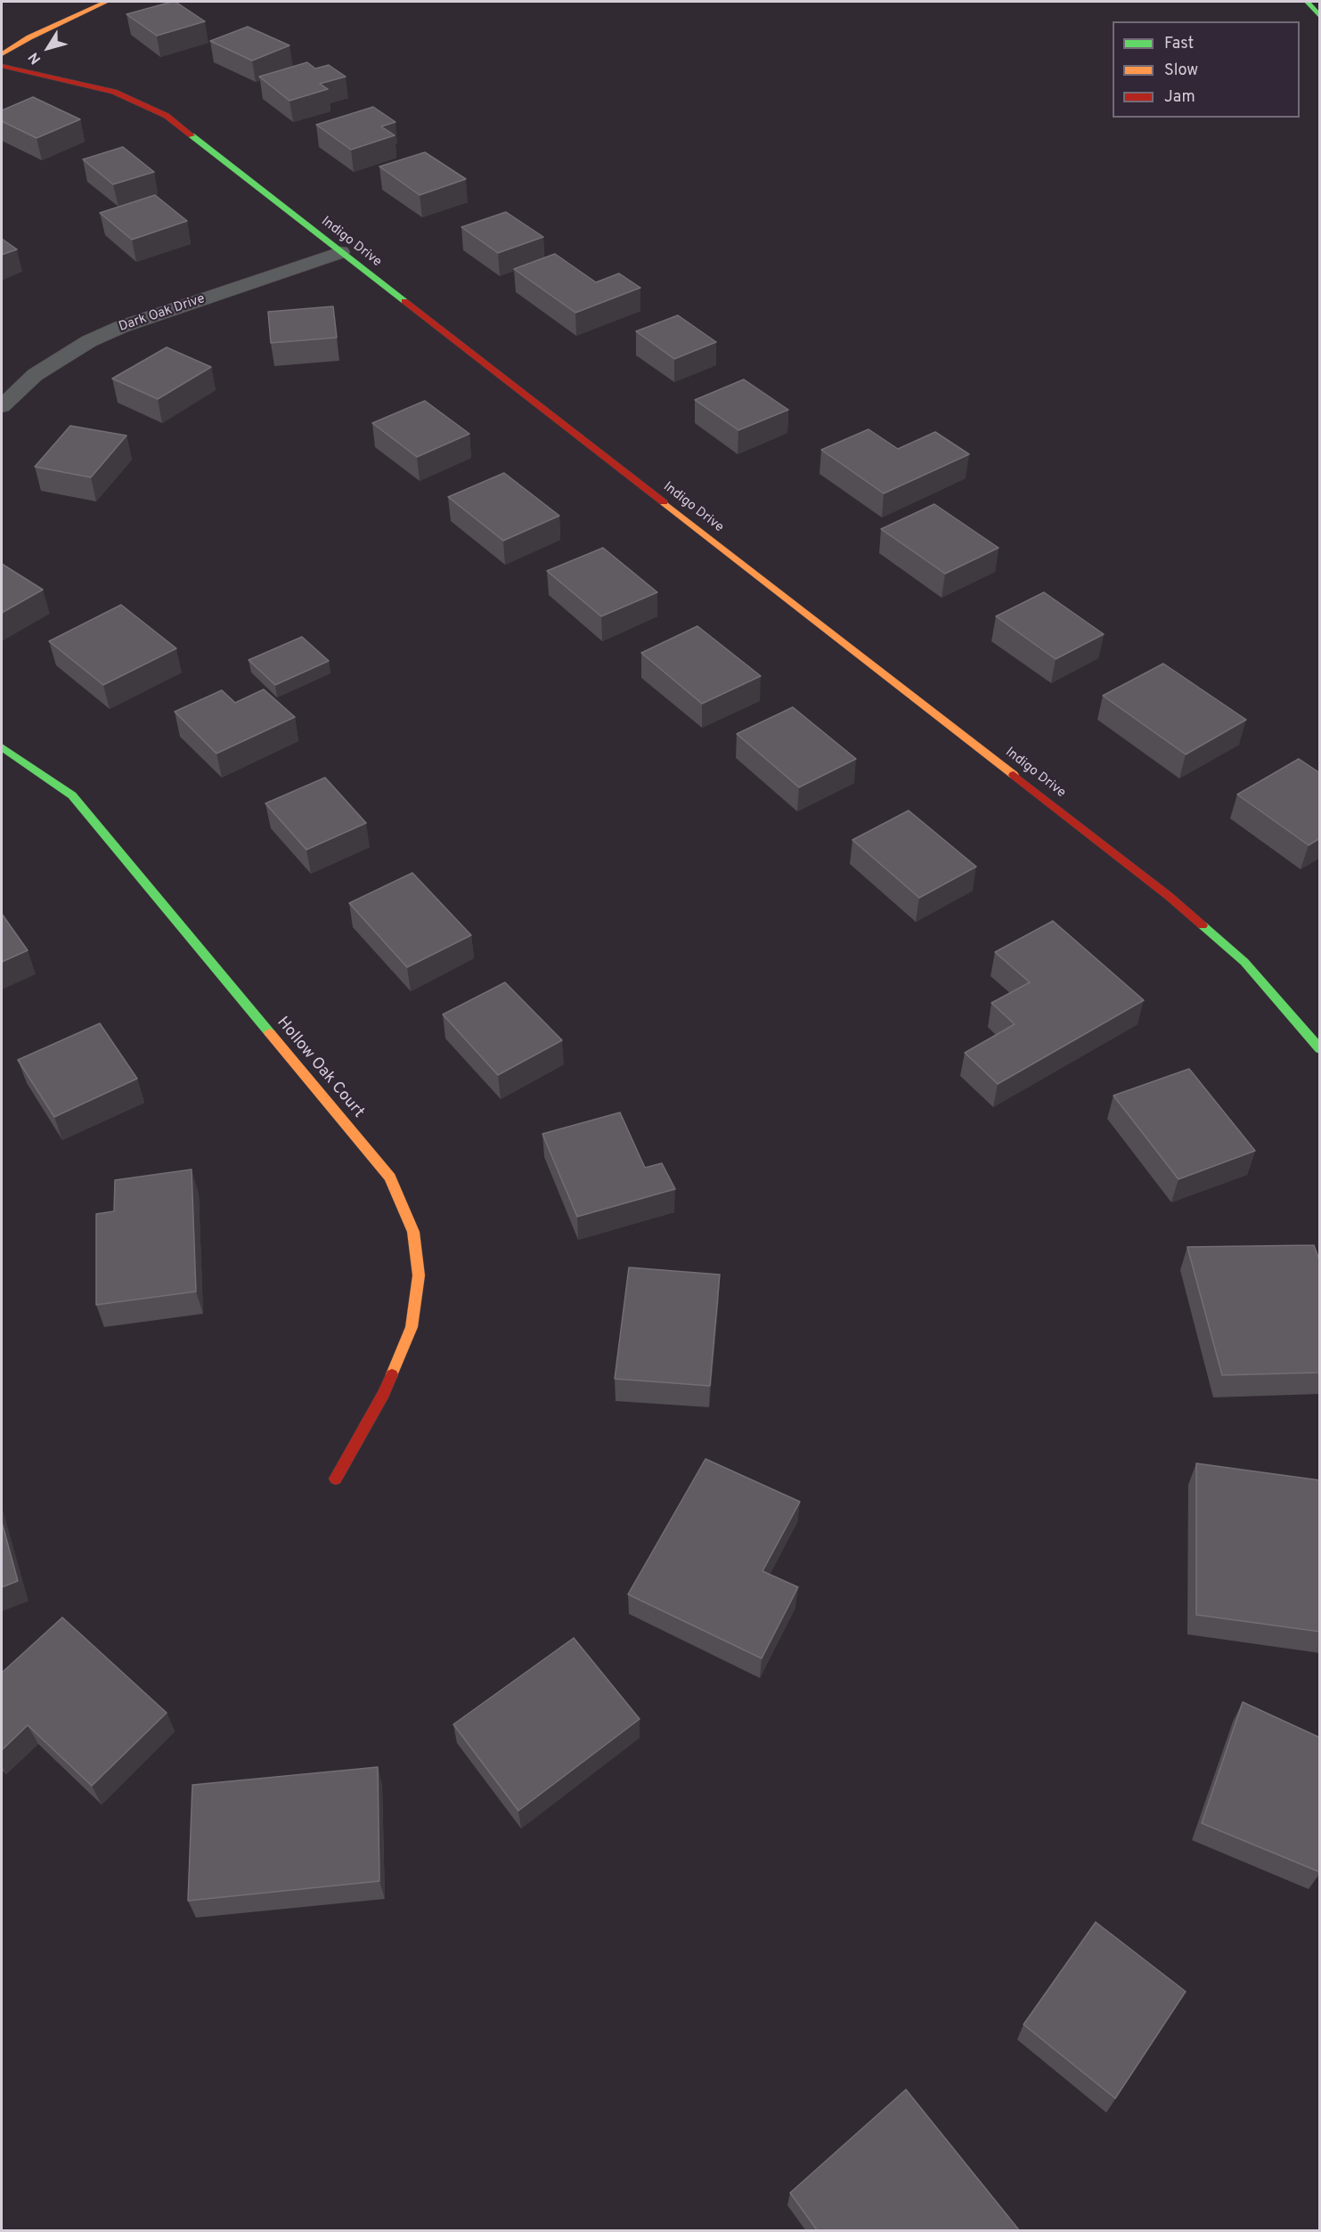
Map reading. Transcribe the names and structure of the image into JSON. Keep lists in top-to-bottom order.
{
  "streets": {
    "street": ["Indigo Drive", "Dark Oak Drive", "Hollow Oak Court"]
  },
  "crossings": [
    ["Indigo Drive", "Dark Oak Drive"]
  ],
  "legend": ["Fast", "Slow", "Jam"],
  "north": "bottom left"
}
